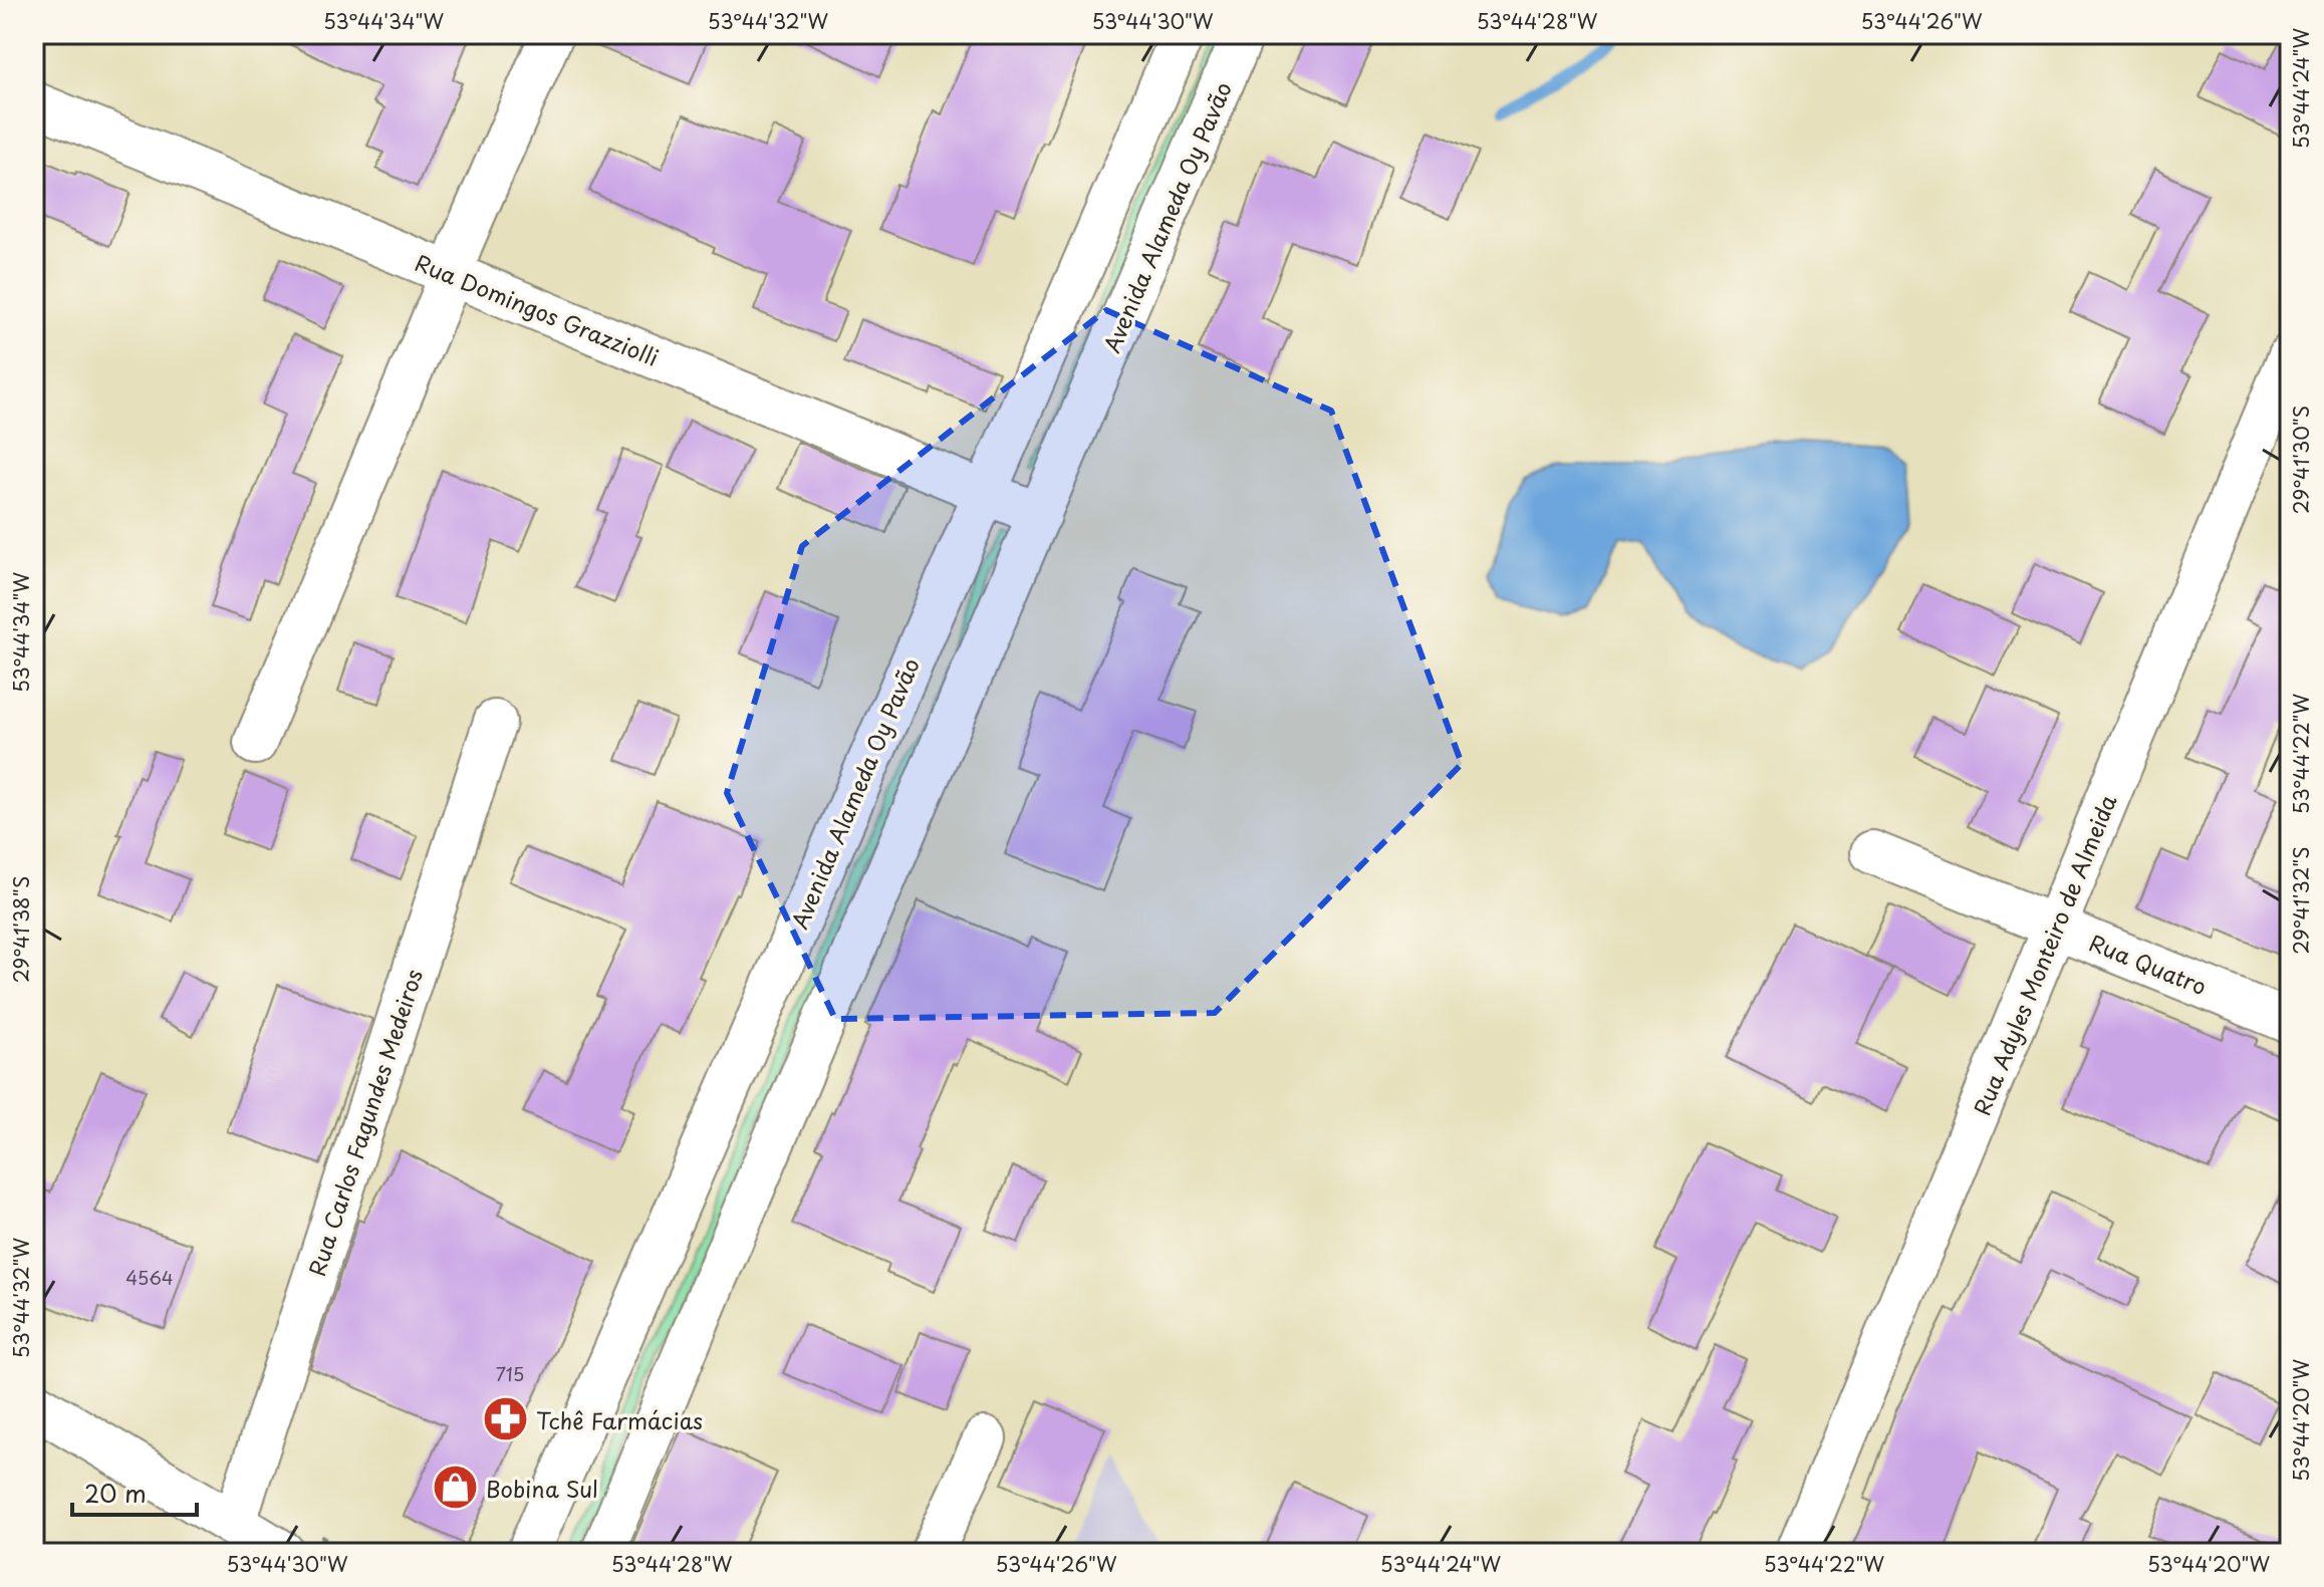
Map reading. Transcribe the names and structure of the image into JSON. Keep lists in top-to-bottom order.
{
  "streets": {
    "street": [
      "Avenida Alameda Oy Pavão",
      "Rua Domingos Grazziolli",
      "Rua Adyles Monteiro de Almeida",
      "Rua Quatro",
      "Rua Carlos Fagundes Medeiros"
    ]
  },
  "crossings": [
    ["Avenida Alameda Oy Pavão", "Rua Domingos Grazziolli"],
    ["Rua Adyles Monteiro de Almeida", "Rua Quatro"]
  ],
  "places": {
    "pharmacy": ["Tchê Farmácias"],
    "shop": ["Bobina Sul"]
  },
  "house_numbers": ["4564", "715"],
  "scale_bar": "20 m",
  "coordinates": [
    "53°44'34\"W",
    "53°44'32\"W",
    "53°44'30\"W",
    "53°44'28\"W",
    "53°44'26\"W",
    "53°44'24\"W",
    "29°41'30\"S",
    "53°44'22\"W",
    "29°41'32\"S",
    "29°41'38\"S",
    "53°44'20\"W"
  ]
}
